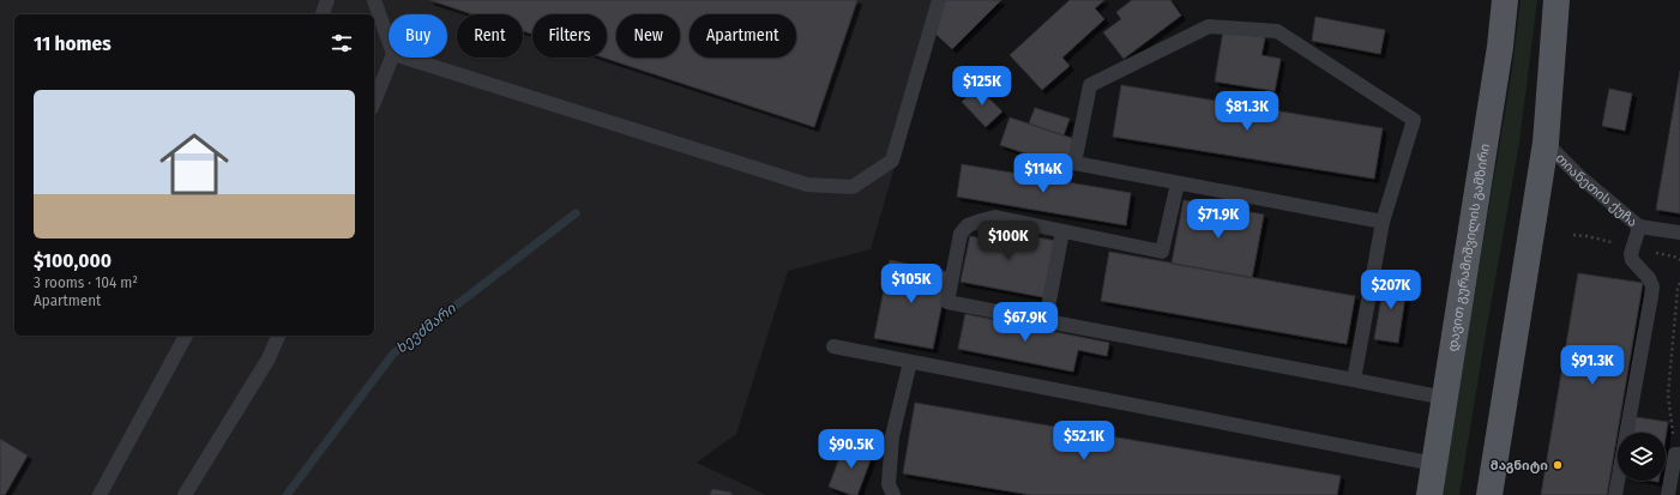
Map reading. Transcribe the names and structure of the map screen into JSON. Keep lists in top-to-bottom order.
{
  "streets": {
    "main road": ["დავით გურამიშვილის გამზირი"],
    "lane": ["თიანეთის ქუჩა"]
  },
  "water": ["ხევძმარი"],
  "places": ["მაგნიტი"],
  "page": {
    "chip": [
      "Buy",
      "Rent",
      "Filters",
      "New",
      "Apartment"
    ],
    "heading": "11 homes",
    "price": [
      "$125K",
      "$81.3K",
      "$114K",
      "$71.9K",
      "$100K",
      "$105K",
      "$207K",
      "$67.9K",
      "$91.3K",
      "$52.1K",
      "$90.5K"
    ],
    "list": [
      {
        "name": "$100,000",
        "note": "3 rooms · 104 m² · Apartment"
      }
    ]
  }
}
